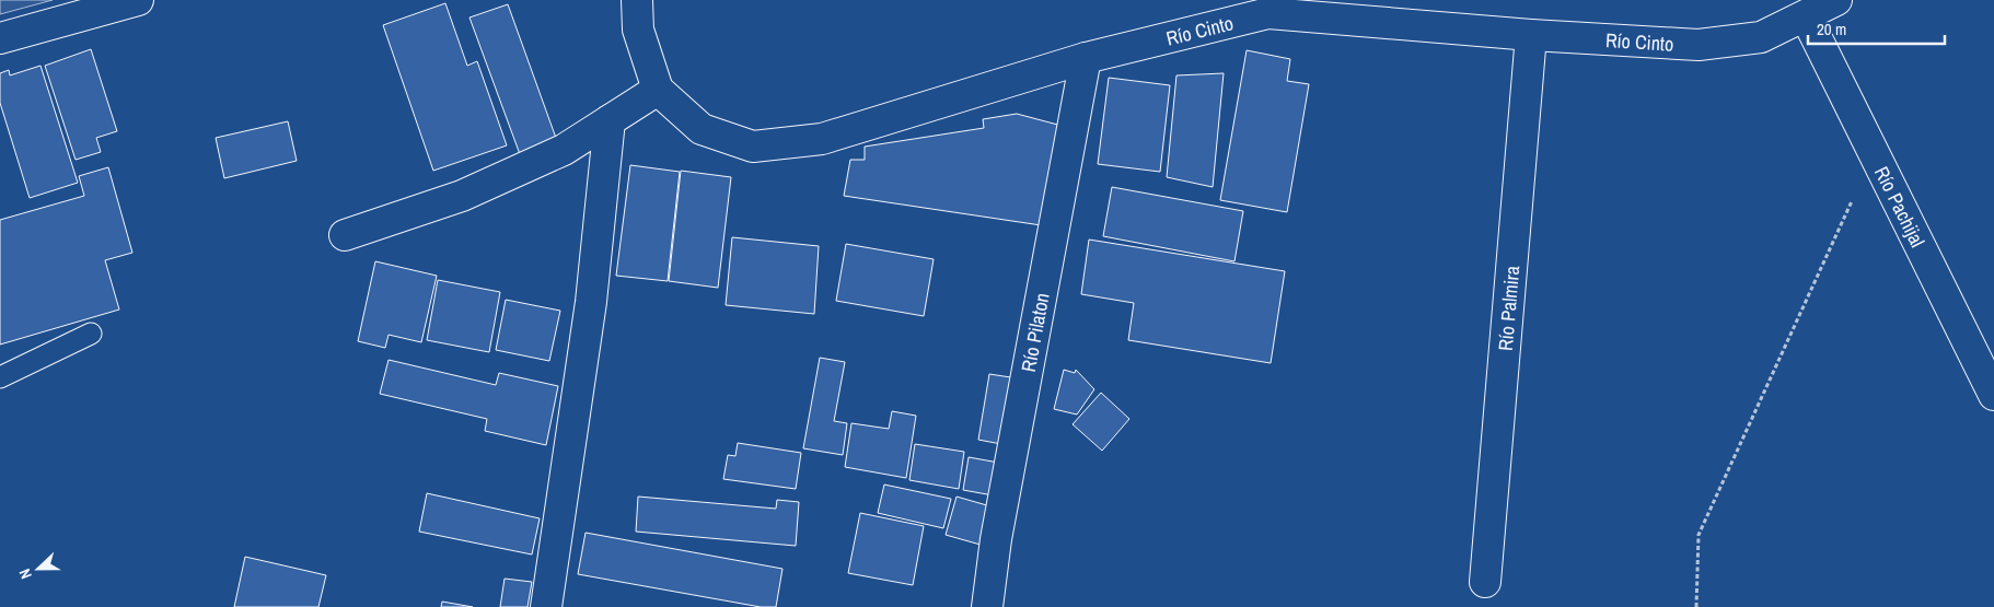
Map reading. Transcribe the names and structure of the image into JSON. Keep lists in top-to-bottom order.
{
  "streets": {
    "street": [
      "Río Cinto",
      "Río Pachijal",
      "Río Palmira",
      "Río Pilaton"
    ]
  },
  "crossings": [
    ["Río Cinto", "Río Pachijal"],
    ["Río Cinto", "Río Palmira"],
    ["Río Cinto", "Río Pilaton"]
  ],
  "scale_bar": "20 m",
  "north": "left"
}
